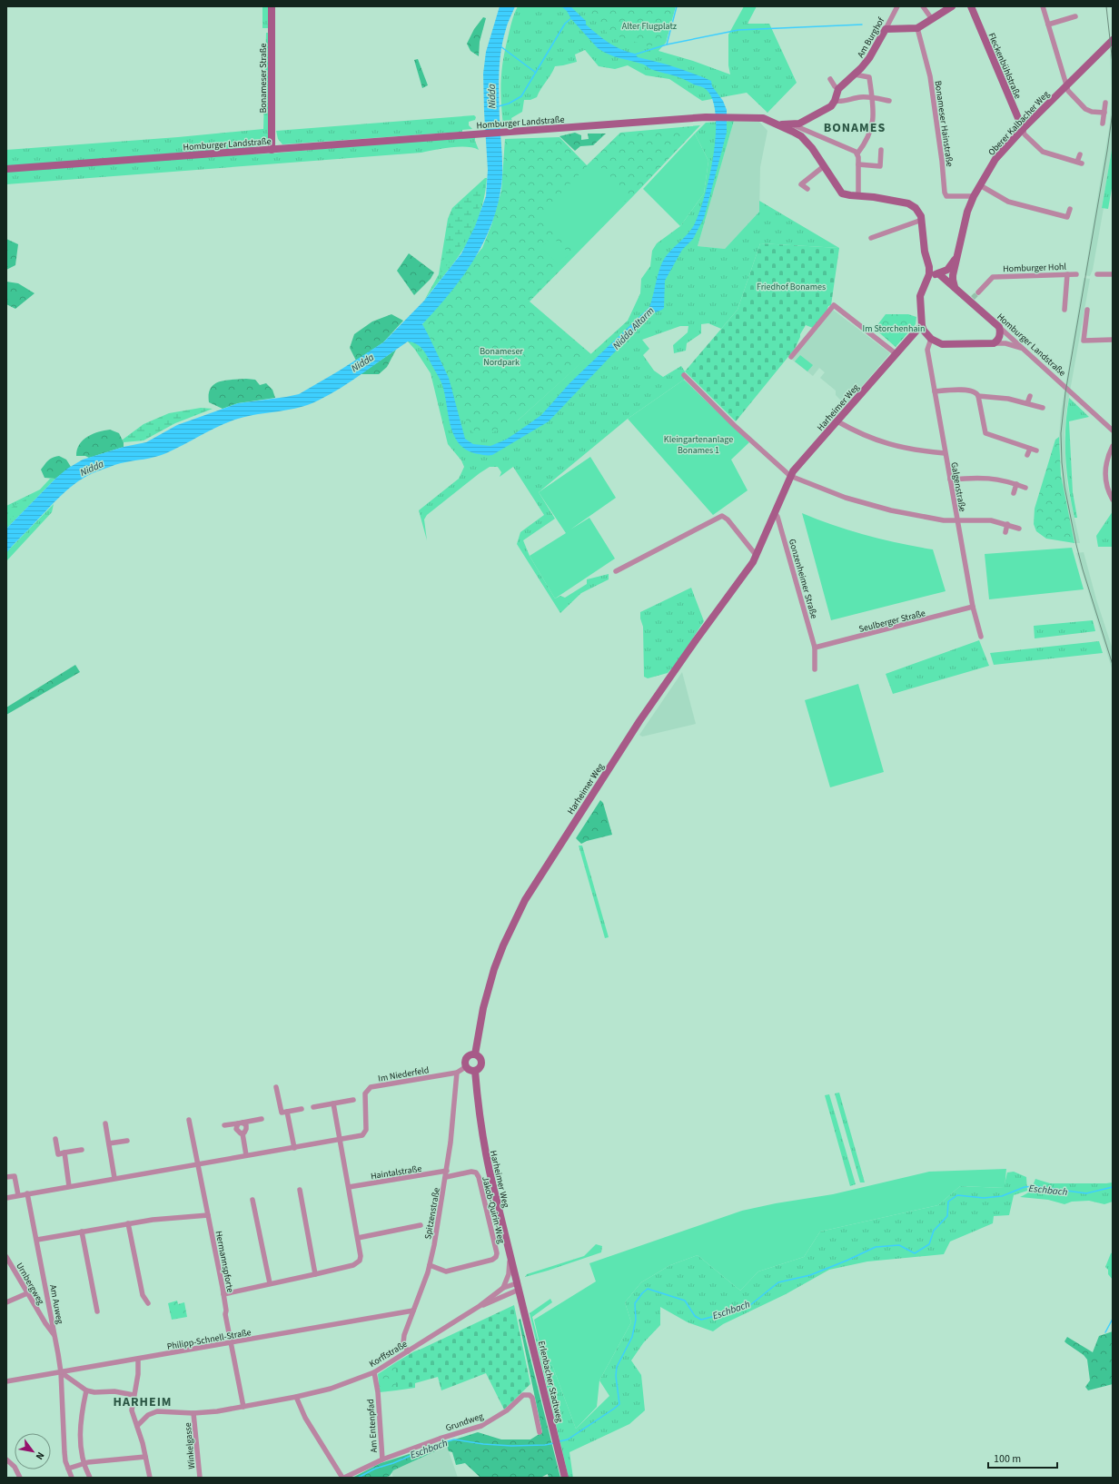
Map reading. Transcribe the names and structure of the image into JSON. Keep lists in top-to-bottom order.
{
  "streets": {
    "street": [
      "Am Burghof",
      "Fleckenbühlstraße",
      "Bonameser Straße",
      "Homburger Landstraße",
      "Oberer Kalbacher Weg",
      "Bonameser Hainstraße",
      "Homburger Hohl",
      "Harheimer Weg",
      "Galgenstraße",
      "Gonzenheimer Straße",
      "Seulberger Straße",
      "Im Niederfeld",
      "Haintalstraße",
      "Jakob-Quirin-Weg",
      "Spitzenstraße",
      "Hermannspforte",
      "Urnbergweg",
      "Am Auweg",
      "Philipp-Schnell-Straße",
      "Korffstraße",
      "Erlenbacher Stadtweg",
      "Grundweg",
      "Am Entenpfad",
      "Winkelgasse"
    ]
  },
  "crossings": [
    ["Am Burghof", "Homburger Landstraße"],
    ["Fleckenbühlstraße", "Oberer Kalbacher Weg"],
    ["Bonameser Straße", "Homburger Landstraße"],
    ["Homburger Landstraße", "Oberer Kalbacher Weg"],
    ["Oberer Kalbacher Weg", "Bonameser Hainstraße"],
    ["Harheimer Weg", "Gonzenheimer Straße"],
    ["Harheimer Weg", "Im Niederfeld"],
    ["Harheimer Weg", "Korffstraße"],
    ["Harheimer Weg", "Erlenbacher Stadtweg"],
    ["Galgenstraße", "Seulberger Straße"],
    ["Gonzenheimer Straße", "Seulberger Straße"],
    ["Im Niederfeld", "Spitzenstraße"],
    ["Im Niederfeld", "Hermannspforte"],
    ["Im Niederfeld", "Am Auweg"],
    ["Haintalstraße", "Spitzenstraße"],
    ["Jakob-Quirin-Weg", "Spitzenstraße"],
    ["Spitzenstraße", "Philipp-Schnell-Straße"],
    ["Spitzenstraße", "Korffstraße"],
    ["Hermannspforte", "Philipp-Schnell-Straße"],
    ["Hermannspforte", "Korffstraße"],
    ["Urnbergweg", "Am Auweg"],
    ["Am Auweg", "Philipp-Schnell-Straße"],
    ["Korffstraße", "Erlenbacher Stadtweg"],
    ["Korffstraße", "Am Entenpfad"],
    ["Korffstraße", "Winkelgasse"],
    ["Grundweg", "Am Entenpfad"]
  ],
  "districts": ["BONAMES", "HARHEIM"],
  "water": ["Nidda", "Nidda Altarm", "Eschbach"],
  "parks": [
    "Alter Flugplatz",
    "Friedhof Bonames",
    "Im Storchenhain",
    "Bonameser Nordpark",
    "Kleingartenanlage Bonames 1"
  ],
  "scale_bar": "100 m",
  "north": "bottom right"
}
